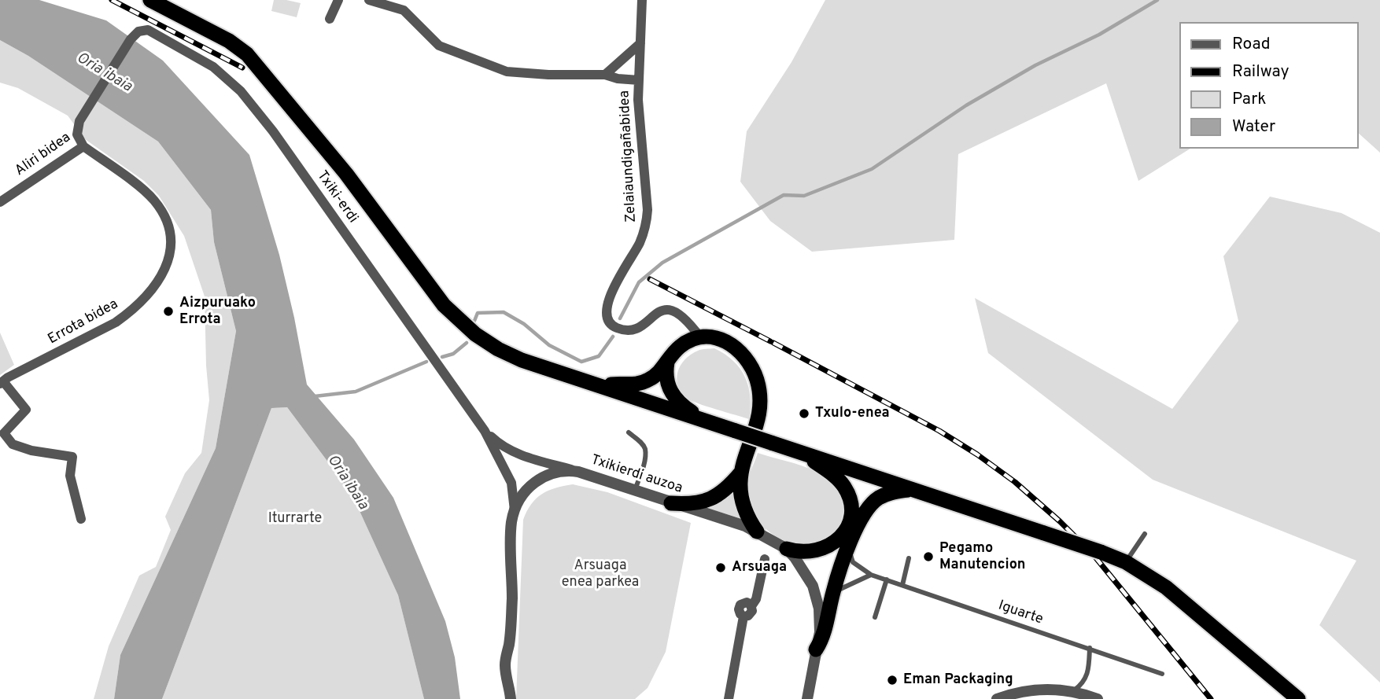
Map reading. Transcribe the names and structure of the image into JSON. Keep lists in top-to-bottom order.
{
  "streets": {
    "street": [
      "Aliri bidea",
      "Zelaiaundigañabidea",
      "Txiki-erdi",
      "Errota bidea",
      "Txikierdi auzoa"
    ],
    "lane": ["Iguarte"]
  },
  "crossings": [
    ["Aliri bidea", "Txiki-erdi"],
    ["Aliri bidea", "Errota bidea"]
  ],
  "water": ["Oria ibaia"],
  "parks": ["Iturrarte", "Arsuaga enea parkea"],
  "places": [
    "Aizpuruako Errota",
    "Txulo-enea",
    "Pegamo Manutencion",
    "Arsuaga",
    "Eman Packaging"
  ],
  "legend": [
    "Road",
    "Railway",
    "Park",
    "Water"
  ]
}
